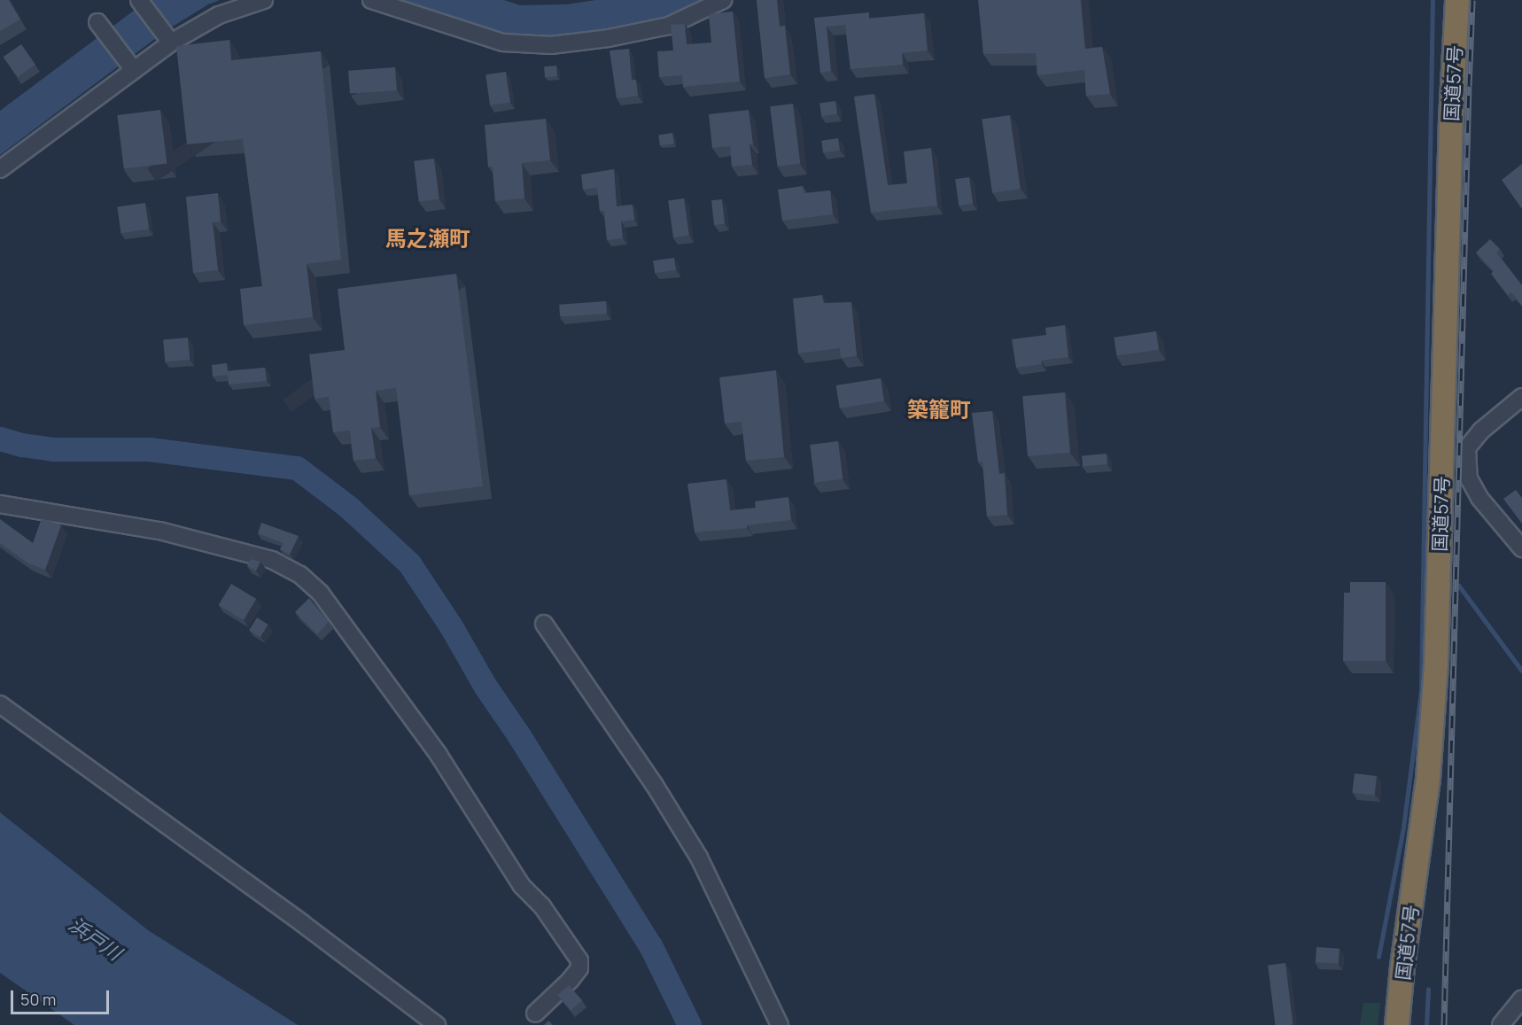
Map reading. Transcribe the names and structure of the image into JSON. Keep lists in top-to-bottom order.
{
  "streets": {
    "highway": ["国道57号"]
  },
  "districts": ["馬之瀬町", "築籠町"],
  "water": ["浜戸川"],
  "scale_bar": "50 m"
}
